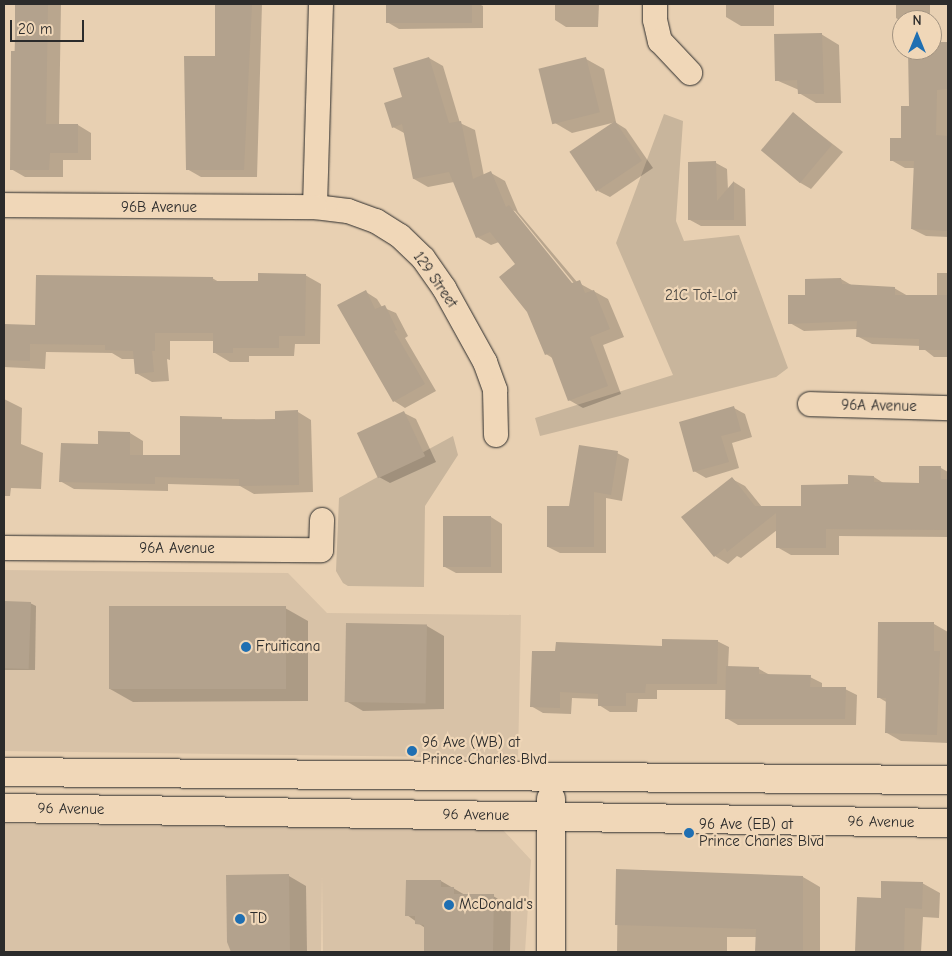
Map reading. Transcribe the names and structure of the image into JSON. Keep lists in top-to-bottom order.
{
  "streets": {
    "main road": ["96 Avenue"],
    "street": ["96B Avenue", "129 Street", "96A Avenue"]
  },
  "crossings": [
    ["96B Avenue", "129 Street"]
  ],
  "parks": ["21C Tot-Lot"],
  "places": [
    "Fruiticana",
    "96 Ave (WB) at Prince Charles Blvd",
    "96 Ave (EB) at Prince Charles Blvd",
    "McDonald's",
    "TD"
  ],
  "scale_bar": "20 m",
  "north": "top"
}
